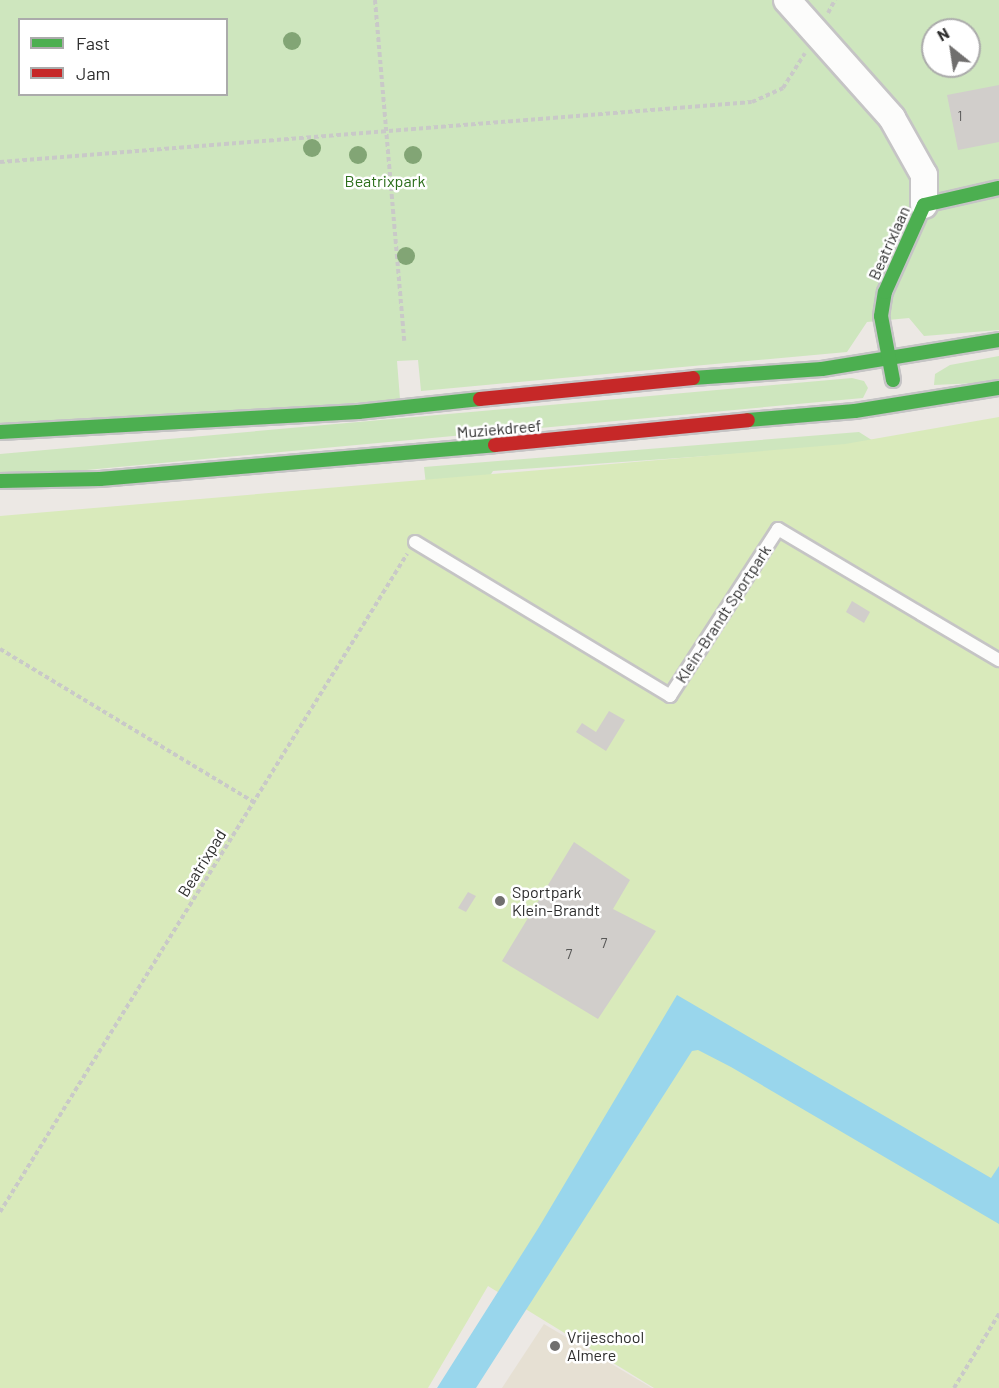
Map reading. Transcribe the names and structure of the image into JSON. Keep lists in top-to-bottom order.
{
  "streets": {
    "main road": ["Beatrixlaan", "Muziekdreef"],
    "lane": ["Klein-Brandt Sportpark"],
    "path": ["Beatrixpad"]
  },
  "crossings": [
    ["Beatrixlaan", "Muziekdreef"],
    ["Klein-Brandt Sportpark", "Beatrixpad"]
  ],
  "parks": ["Beatrixpark"],
  "places": ["Sportpark Klein-Brandt", "Vrijeschool Almere"],
  "house_numbers": ["1", "7", "7"],
  "legend": ["Fast", "Jam"],
  "north": "top left"
}
